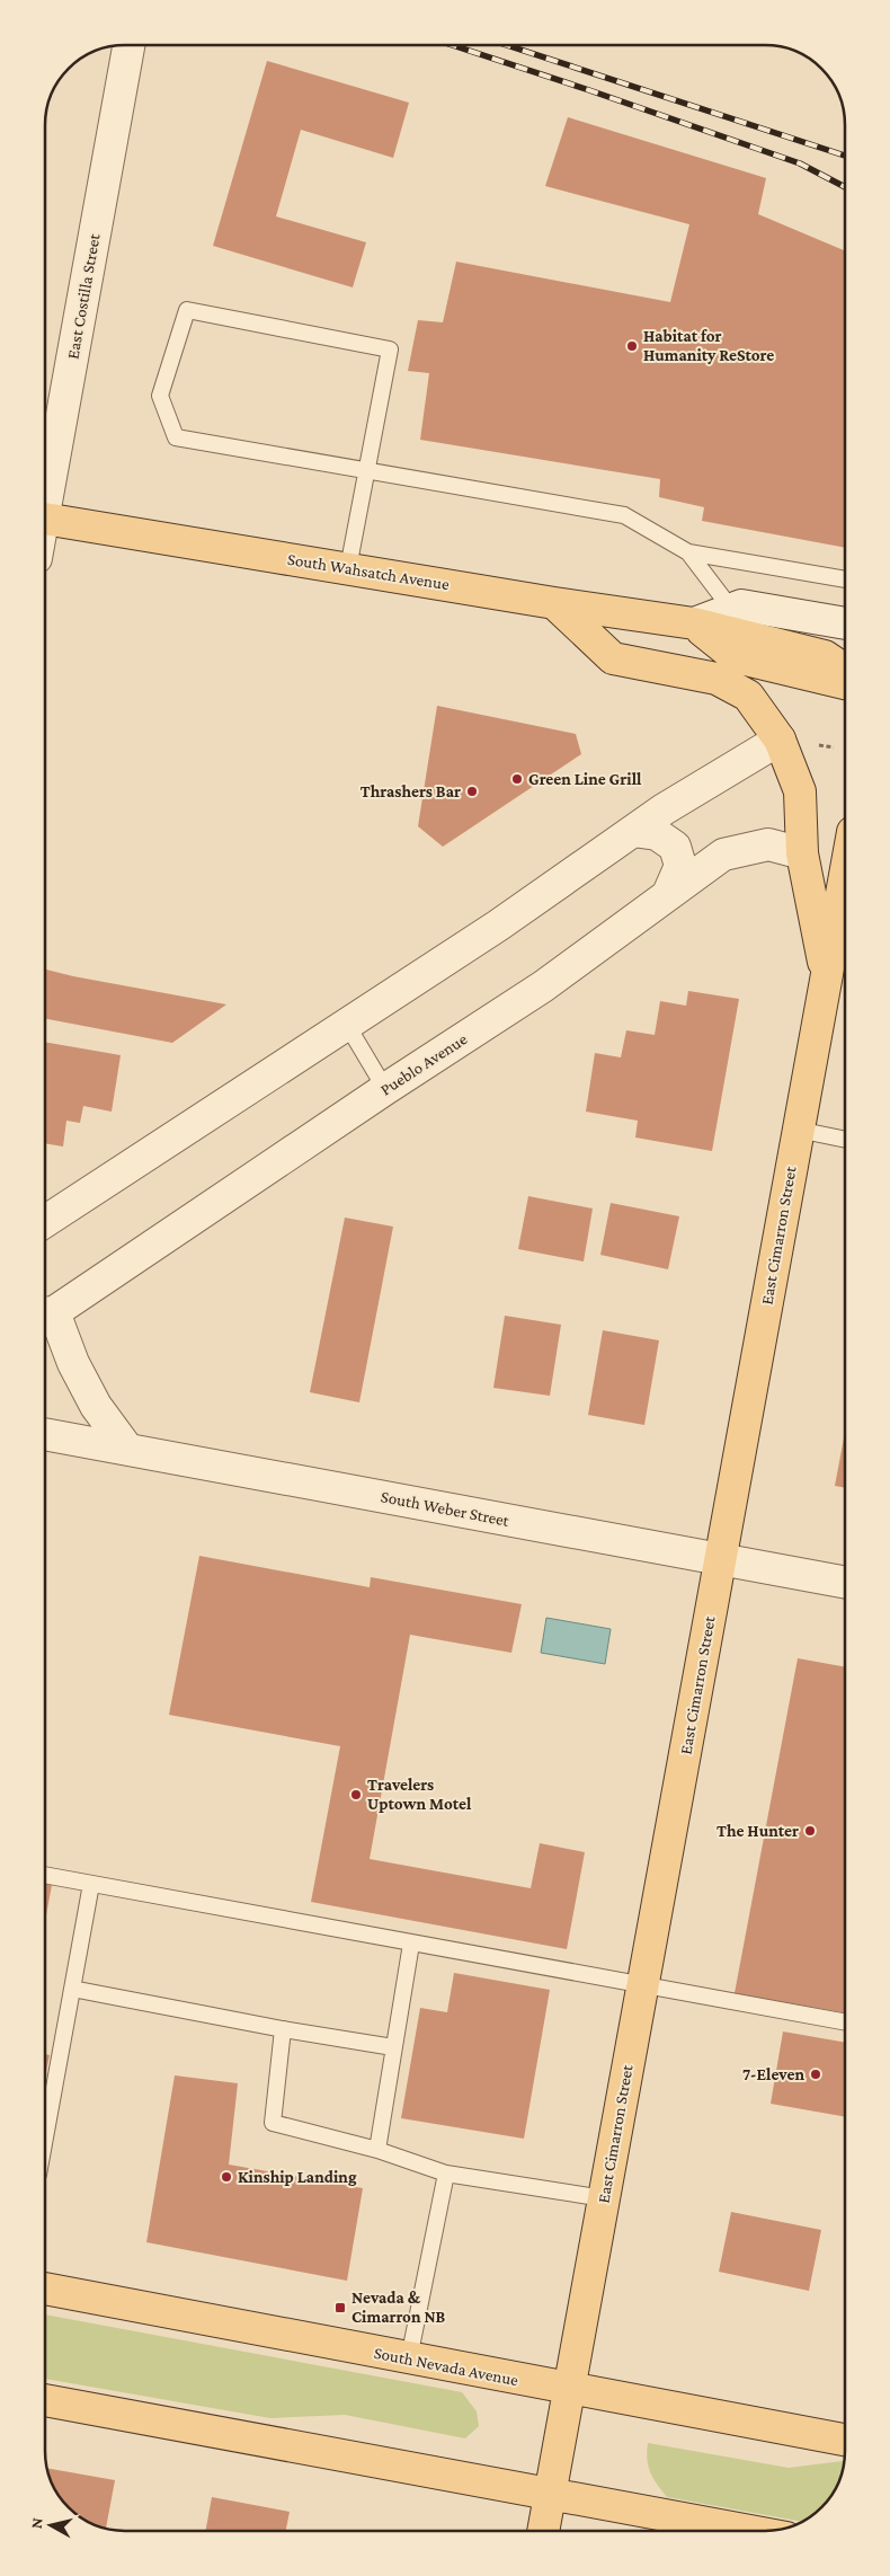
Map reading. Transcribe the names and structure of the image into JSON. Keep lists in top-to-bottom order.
{
  "streets": {
    "main road": ["South Wahsatch Avenue", "East Cimarron Street", "South Nevada Avenue"],
    "street": ["East Costilla Street", "Pueblo Avenue", "South Weber Street"]
  },
  "crossings": [
    ["Pueblo Avenue", "South Weber Street"],
    ["East Cimarron Street", "South Weber Street"],
    ["East Cimarron Street", "South Nevada Avenue"]
  ],
  "places": {
    "other": [
      "Habitat for Humanity ReStore",
      "Green Line Grill",
      "Thrashers Bar",
      "Travelers Uptown Motel",
      "The Hunter",
      "7-Eleven",
      "Kinship Landing"
    ],
    "transit": ["Nevada & Cimarron NB"]
  },
  "north": "left"
}
